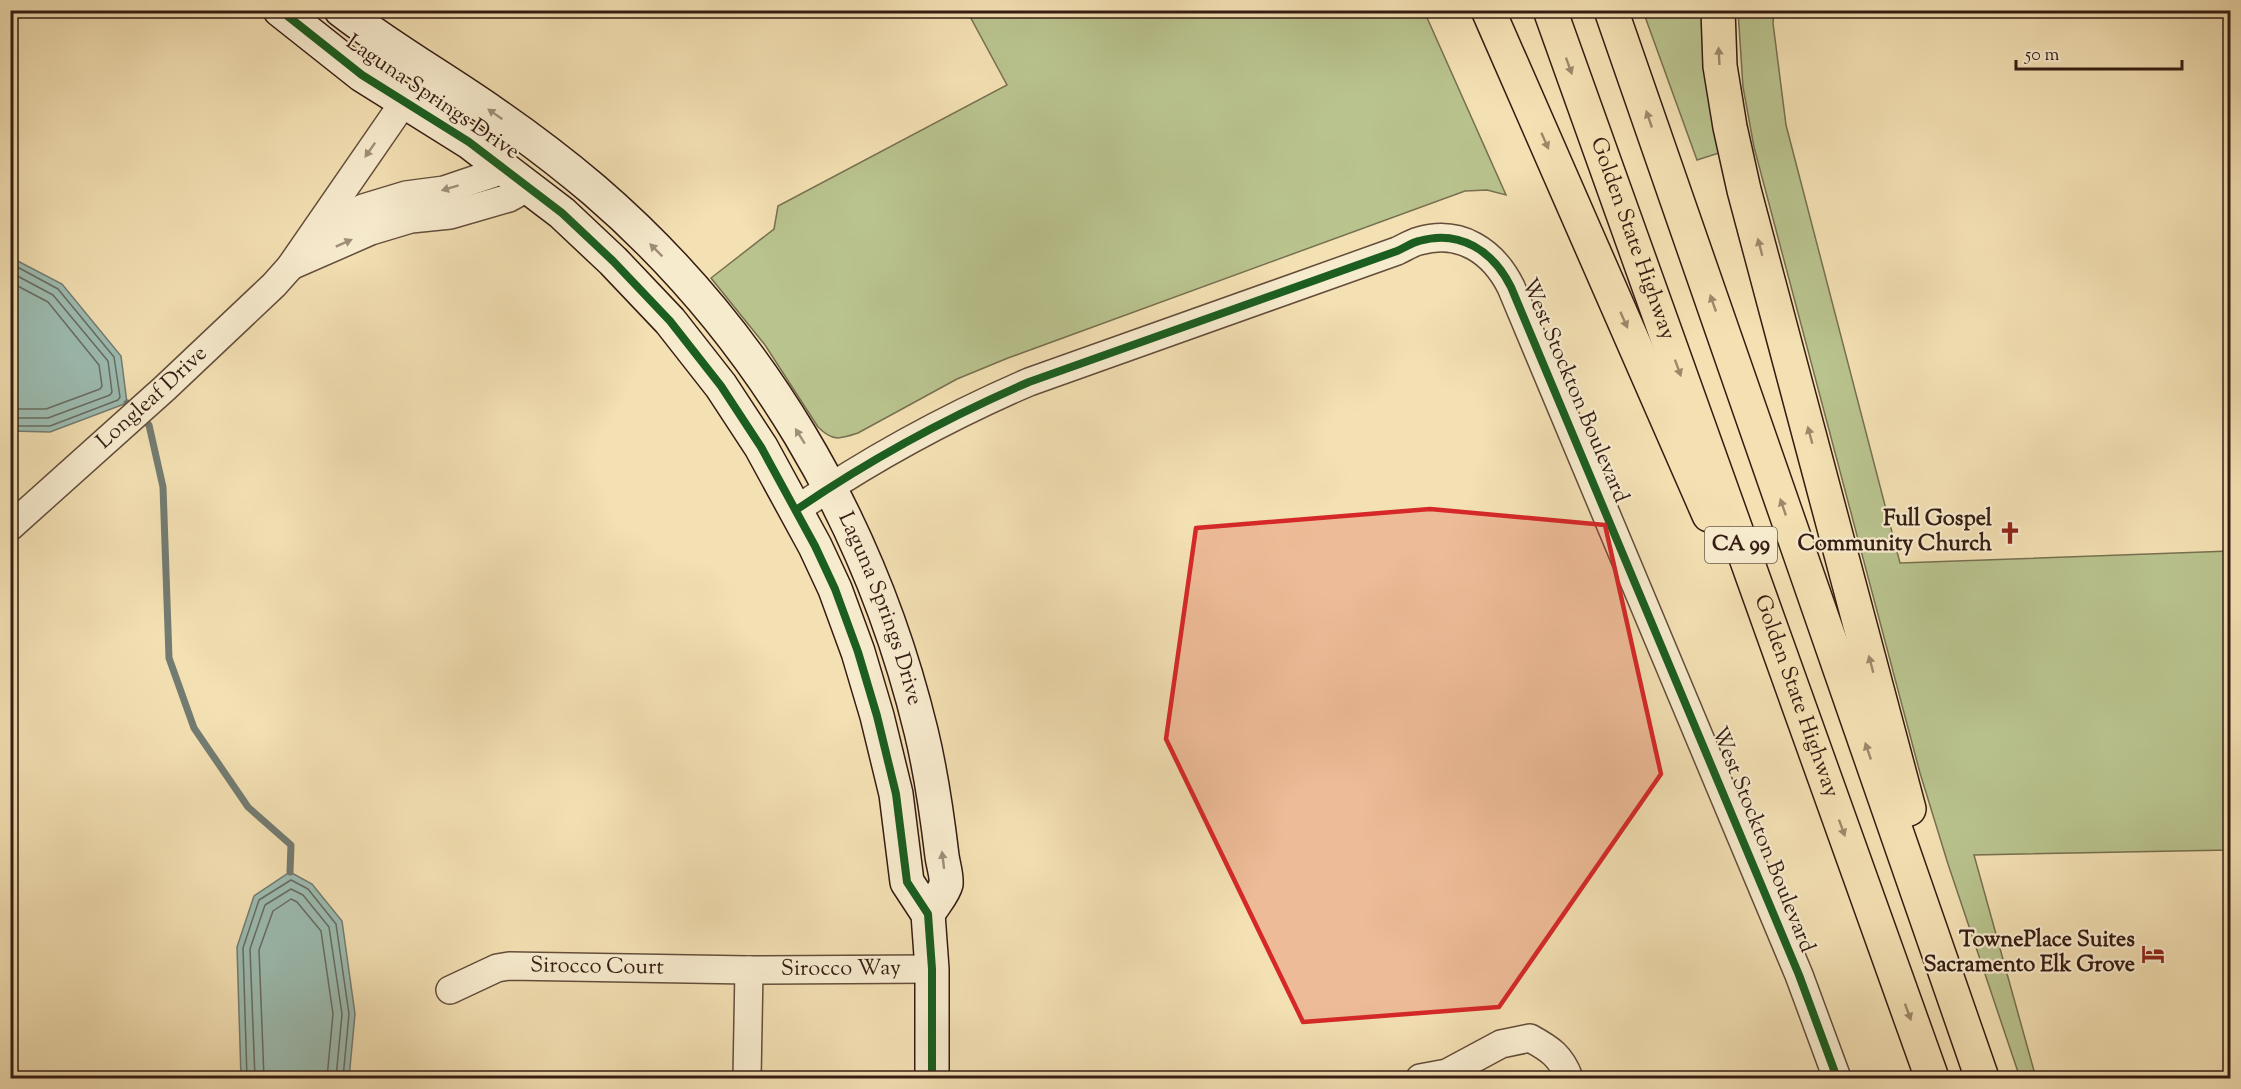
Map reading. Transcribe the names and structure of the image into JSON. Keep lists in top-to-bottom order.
{
  "streets": {
    "highway": ["Golden State Highway", "CA 99"],
    "street": [
      "Laguna Springs Drive",
      "West Stockton Boulevard",
      "Longleaf Drive",
      "Sirocco Court",
      "Sirocco Way"
    ]
  },
  "crossings": [
    ["Laguna Springs Drive", "West Stockton Boulevard"],
    ["Laguna Springs Drive", "Longleaf Drive"],
    ["Laguna Springs Drive", "Sirocco Way"],
    ["Sirocco Court", "Sirocco Way"]
  ],
  "places": {
    "church": ["Full Gospel Community Church"],
    "hotel": ["TownePlace Suites Sacramento Elk Grove"]
  },
  "scale_bar": "50 m"
}
